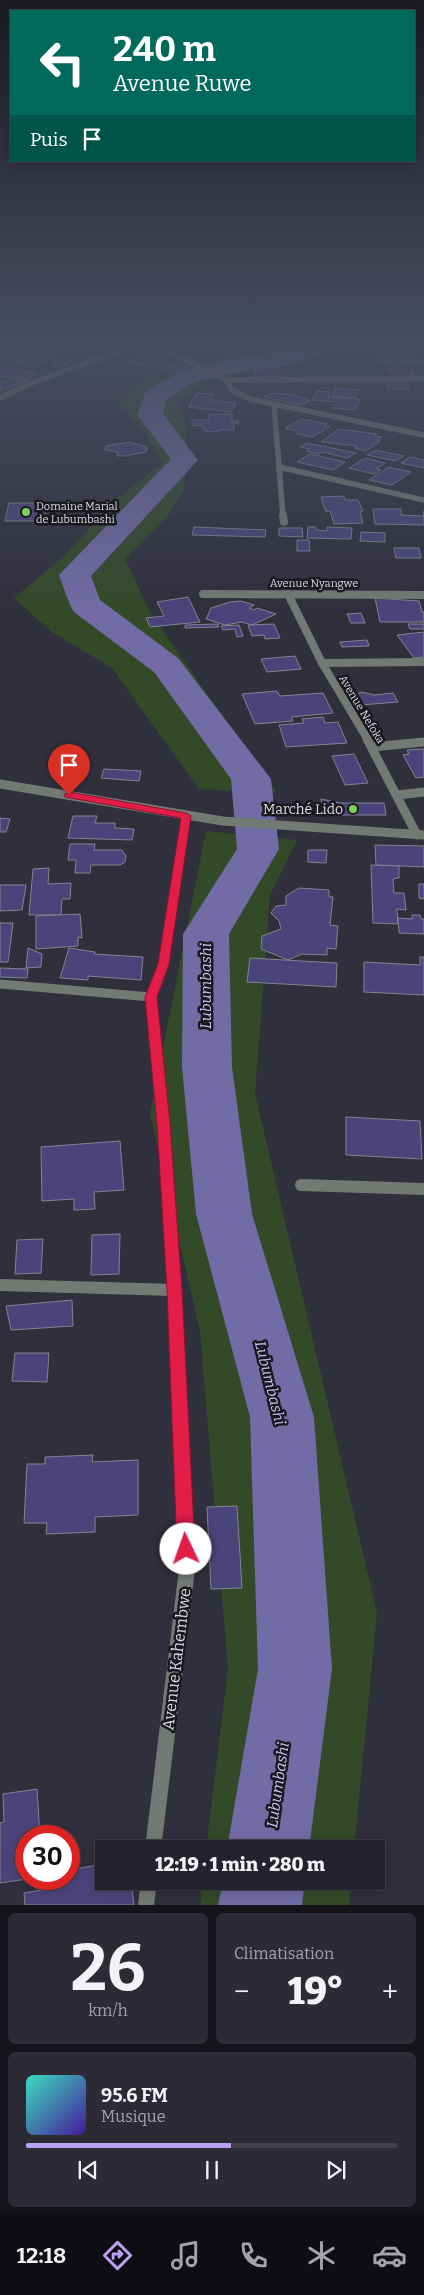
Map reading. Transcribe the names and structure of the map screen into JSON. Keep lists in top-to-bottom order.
{
  "streets": {
    "street": ["Avenue Nyangwe", "Avenue Nefoka", "Avenue Kahembwe"]
  },
  "crossings": [
    ["Avenue Nyangwe", "Avenue Nefoka"]
  ],
  "water": ["Lubumbashi"],
  "places": ["Domaine Marial de Lubumbashi", "Marché Lido"],
  "page": {
    "turn": ["240 m", "Avenue Ruwe"],
    "then": "Puis",
    "limit": "30",
    "trip": "12:19 · 1 min · 280 m",
    "tile": [
      ["26", "km/h"],
      "Climatisation"
    ],
    "heat": ["−", "19°", "+"],
    "song": ["95.6 FM", "Musique"],
    "tabs": "12:18"
  }
}
